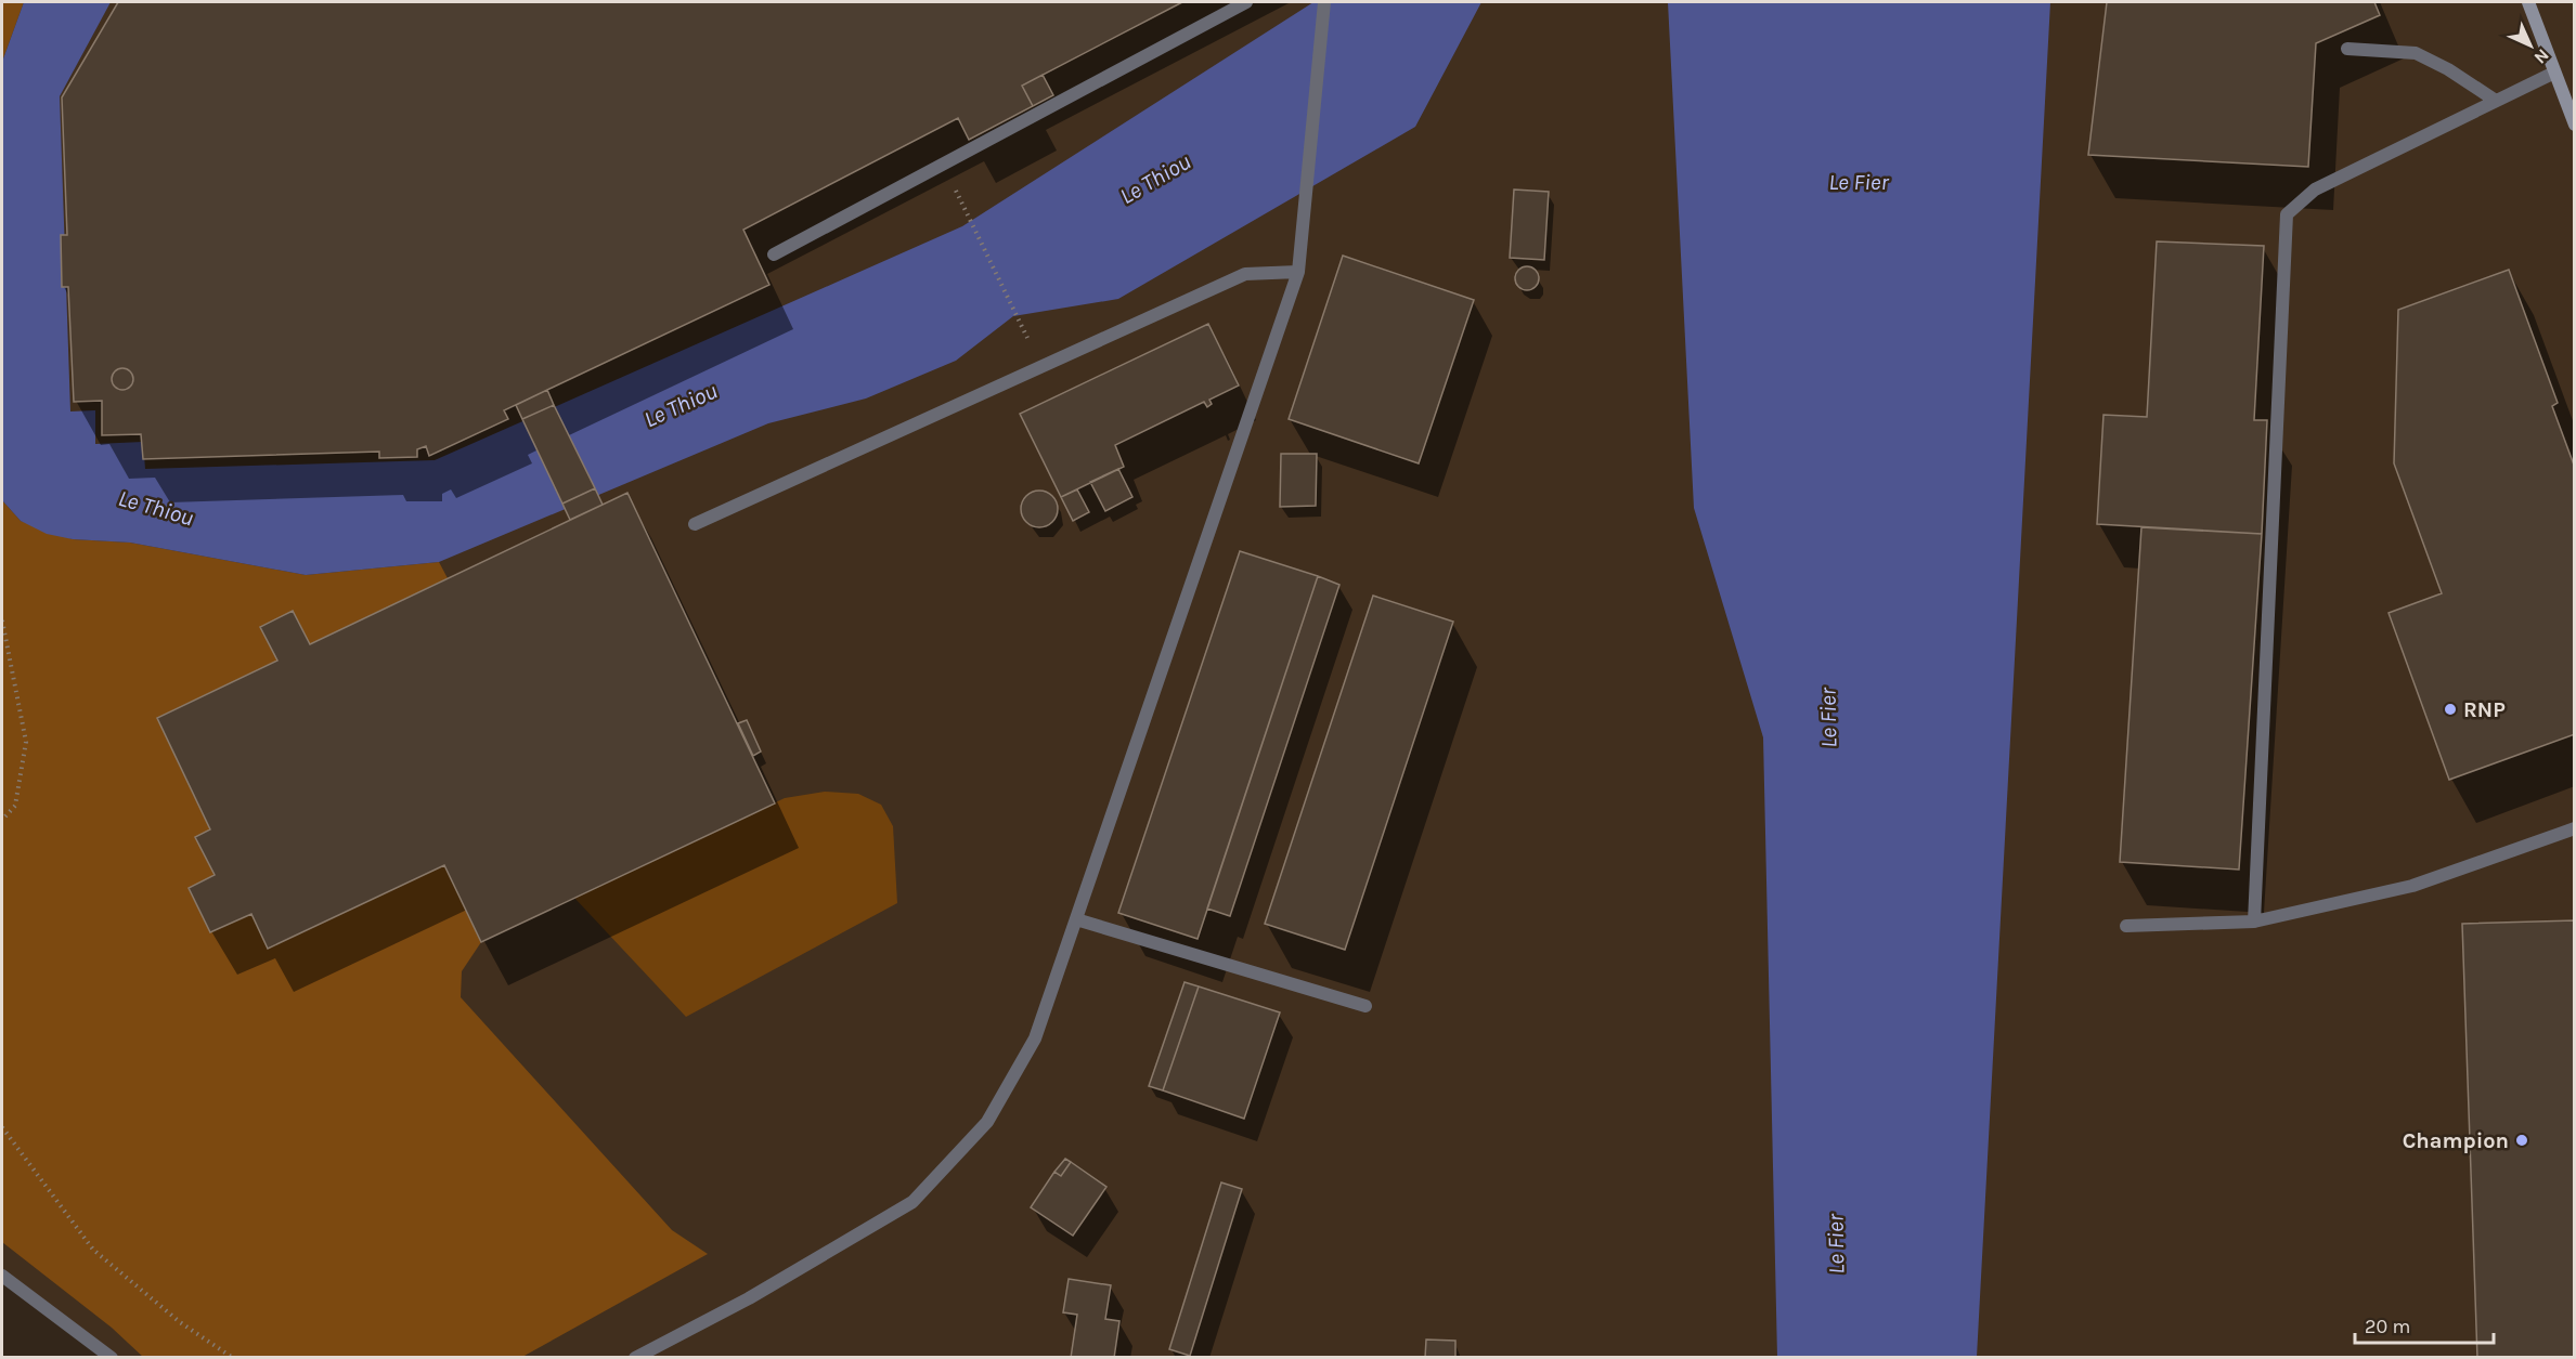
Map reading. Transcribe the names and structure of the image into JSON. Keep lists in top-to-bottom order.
{
  "water": ["Le Thiou", "Le Fier"],
  "places": ["RNP", "Champion"],
  "scale_bar": "20 m",
  "north": "bottom right"
}
